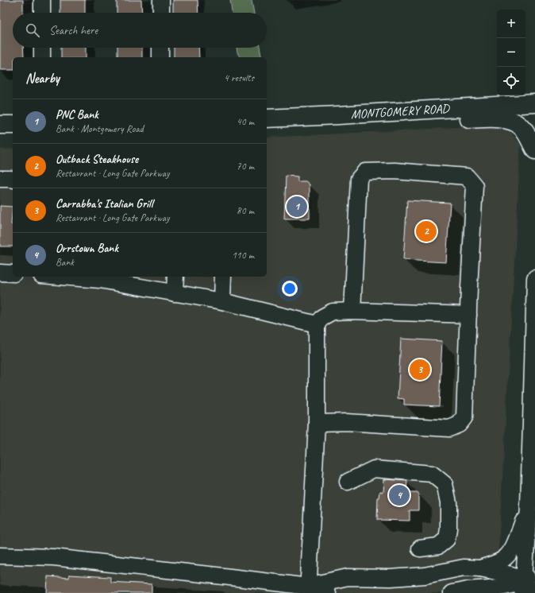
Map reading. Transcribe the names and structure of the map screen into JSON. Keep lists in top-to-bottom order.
{
  "streets": {
    "main road": ["MONTGOMERY ROAD"]
  },
  "page": {
    "map_buttons": ["+", "−"],
    "search": "Search here",
    "heading": ["Nearby", "4 results"],
    "list": [
      {
        "mark": "1",
        "name": "PNC Bank",
        "note": "Bank · Montgomery Road",
        "value": "40 m"
      },
      {
        "mark": "2",
        "name": "Outback Steakhouse",
        "note": "Restaurant · Long Gate Parkway",
        "value": "70 m"
      },
      {
        "mark": "3",
        "name": "Carrabba's Italian Grill",
        "note": "Restaurant · Long Gate Parkway",
        "value": "80 m"
      },
      {
        "mark": "4",
        "name": "Orrstown Bank",
        "note": "Bank",
        "value": "110 m"
      }
    ],
    "pins": [
      "1",
      "2",
      "3",
      "4"
    ]
  }
}
